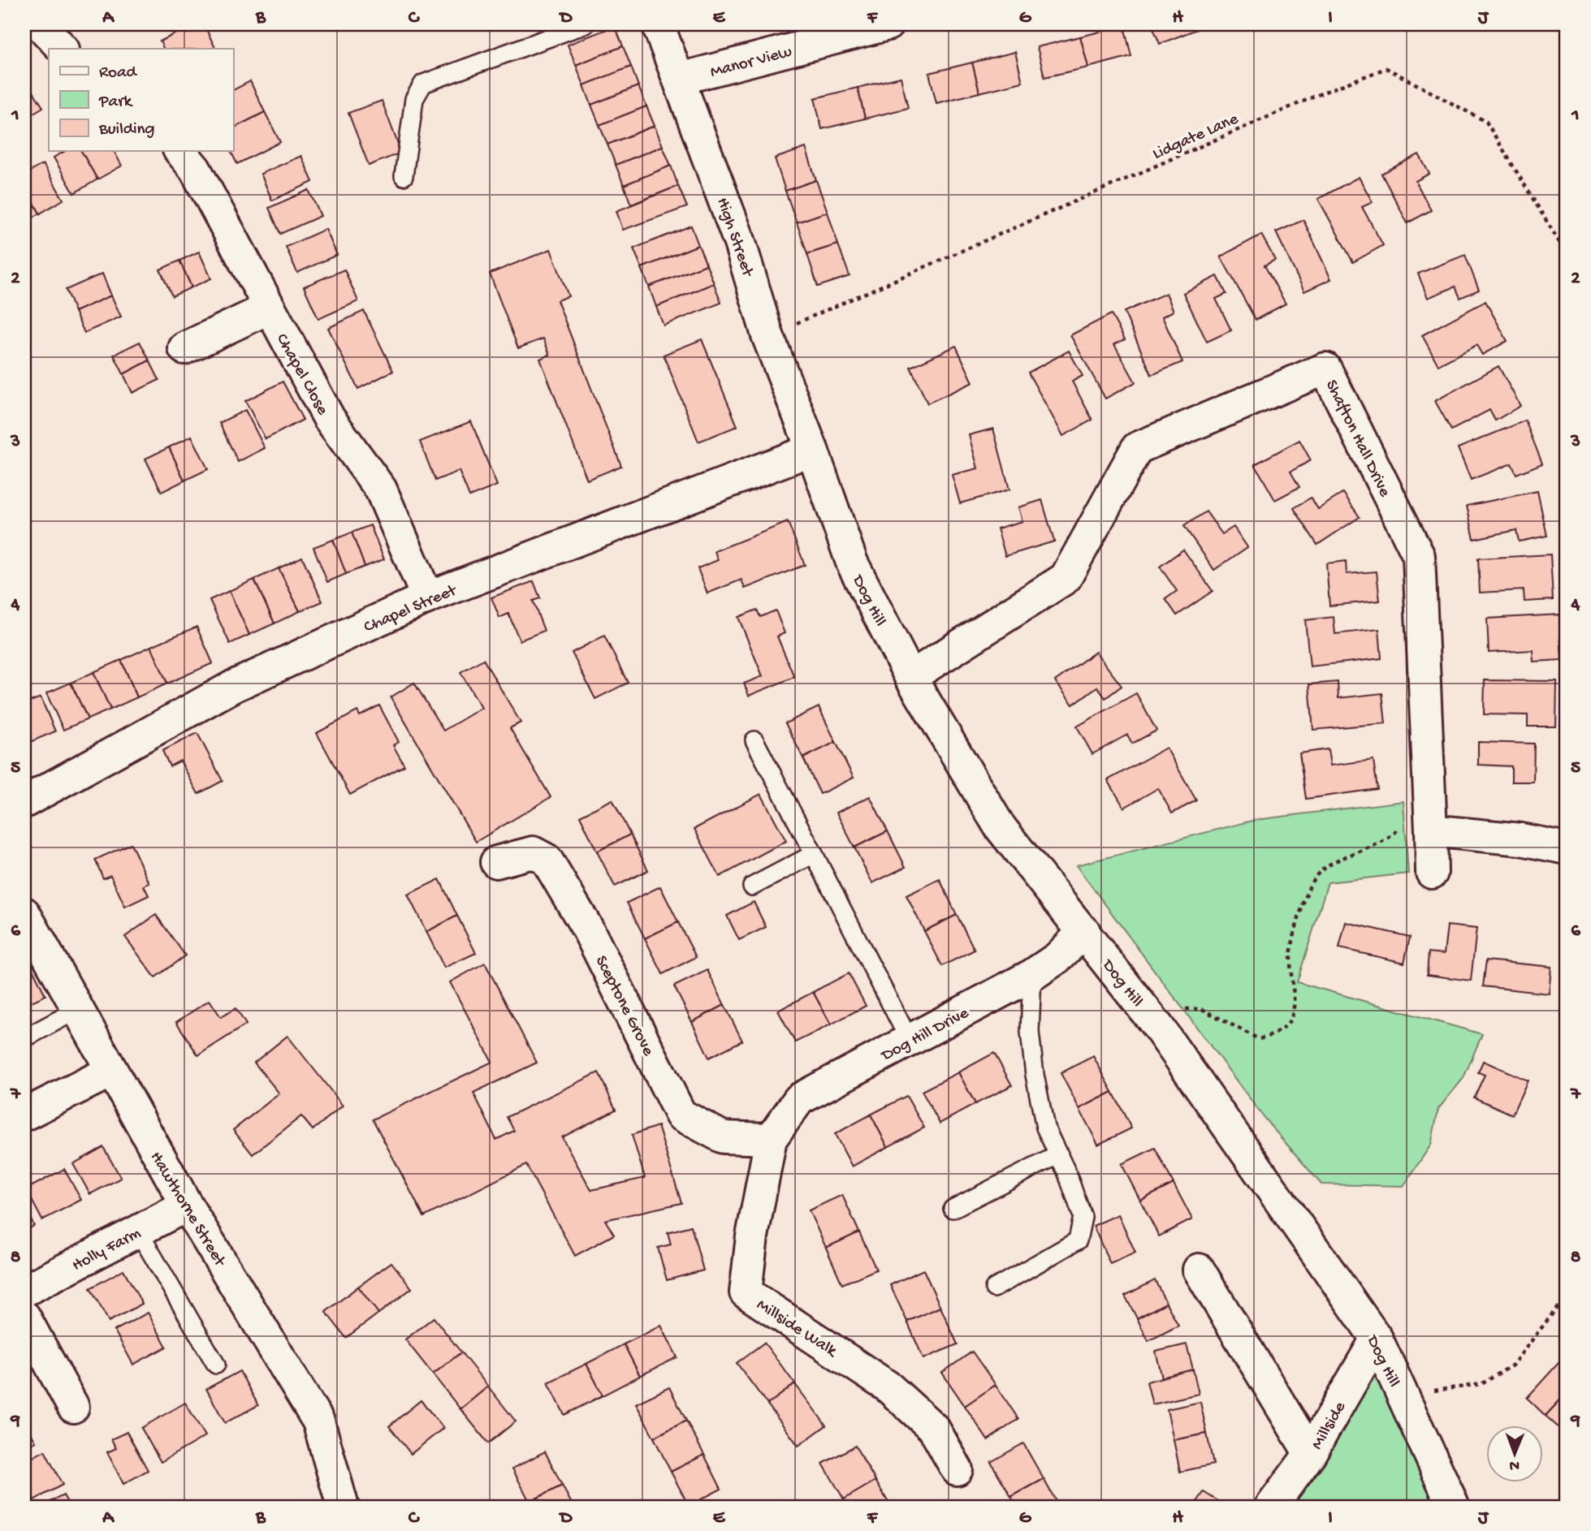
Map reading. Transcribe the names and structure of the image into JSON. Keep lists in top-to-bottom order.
{
  "streets": {
    "street": [
      "Manor View",
      "High Street",
      "Chapel Close",
      "Shafton Hall Drive",
      "Dog Hill",
      "Chapel Street",
      "Sceptone Grove",
      "Dog Hill Drive",
      "Hawthorne Street",
      "Holly Farm",
      "Millside Walk",
      "Millside"
    ],
    "path": ["Lidgate Lane"]
  },
  "crossings": [
    ["Manor View", "High Street"],
    ["Lidgate Lane", "High Street"],
    ["High Street", "Dog Hill"],
    ["High Street", "Chapel Street"],
    ["Chapel Close", "Chapel Street"],
    ["Shafton Hall Drive", "Dog Hill"],
    ["Dog Hill", "Chapel Street"],
    ["Dog Hill", "Dog Hill Drive"],
    ["Dog Hill", "Millside"],
    ["Sceptone Grove", "Dog Hill Drive"],
    ["Sceptone Grove", "Millside Walk"],
    ["Dog Hill Drive", "Millside Walk"],
    ["Hawthorne Street", "Holly Farm"]
  ],
  "legend": ["Road", "Park", "Building"],
  "north": "bottom",
  "grid": {
    "columns": [
      "A",
      "B",
      "C",
      "D",
      "E",
      "F",
      "G",
      "H",
      "I",
      "J"
    ],
    "rows": [
      "1",
      "2",
      "3",
      "4",
      "5",
      "6",
      "7",
      "8",
      "9"
    ]
  }
}
